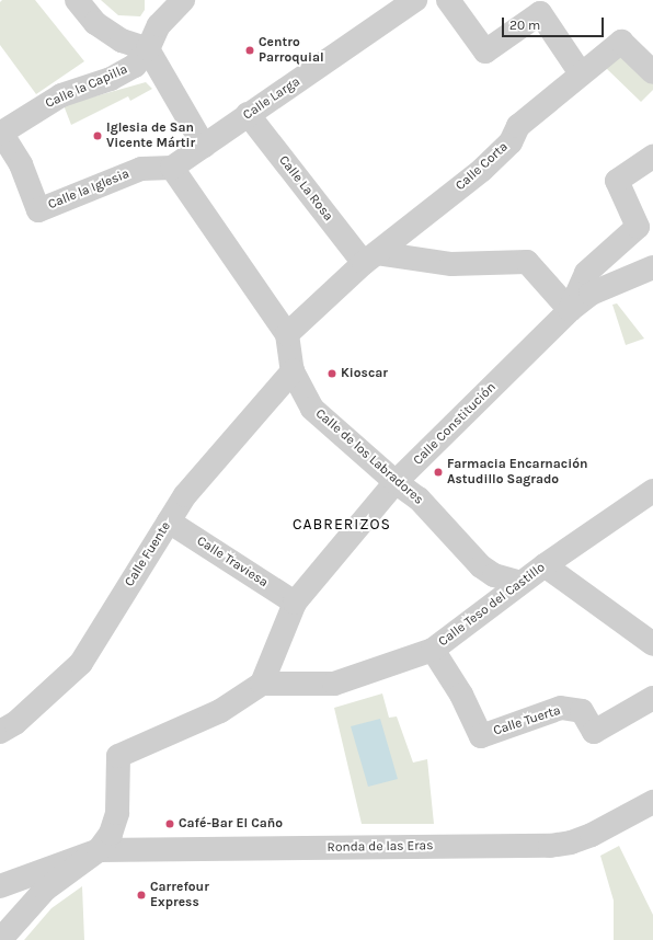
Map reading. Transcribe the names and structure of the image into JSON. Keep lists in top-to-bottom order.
{
  "streets": {
    "street": [
      "Calle la Capilla",
      "Calle Larga",
      "Calle Corta",
      "Calle La Rosa",
      "Calle la Iglesia",
      "Calle Constitución",
      "Calle de los Labradores",
      "Calle Fuente",
      "Calle Traviesa",
      "Calle Teso del Castillo",
      "Calle Tuerta",
      "Ronda de las Eras"
    ]
  },
  "crossings": [
    ["Calle la Capilla", "Calle la Iglesia"],
    ["Calle Larga", "Calle La Rosa"],
    ["Calle Larga", "Calle la Iglesia"],
    ["Calle Larga", "Calle de los Labradores"],
    ["Calle Corta", "Calle La Rosa"],
    ["Calle Corta", "Calle de los Labradores"],
    ["Calle la Iglesia", "Calle de los Labradores"],
    ["Calle Constitución", "Calle de los Labradores"],
    ["Calle Constitución", "Calle Traviesa"],
    ["Calle de los Labradores", "Calle Fuente"],
    ["Calle de los Labradores", "Calle Teso del Castillo"],
    ["Calle Fuente", "Calle Traviesa"],
    ["Calle Teso del Castillo", "Calle Tuerta"]
  ],
  "districts": ["CABRERIZOS"],
  "places": [
    "Centro Parroquial",
    "Iglesia de San Vicente Mártir",
    "Kioscar",
    "Farmacia Encarnación Astudillo Sagrado",
    "Café-Bar El Caño",
    "Carrefour Express"
  ],
  "scale_bar": "20 m"
}
